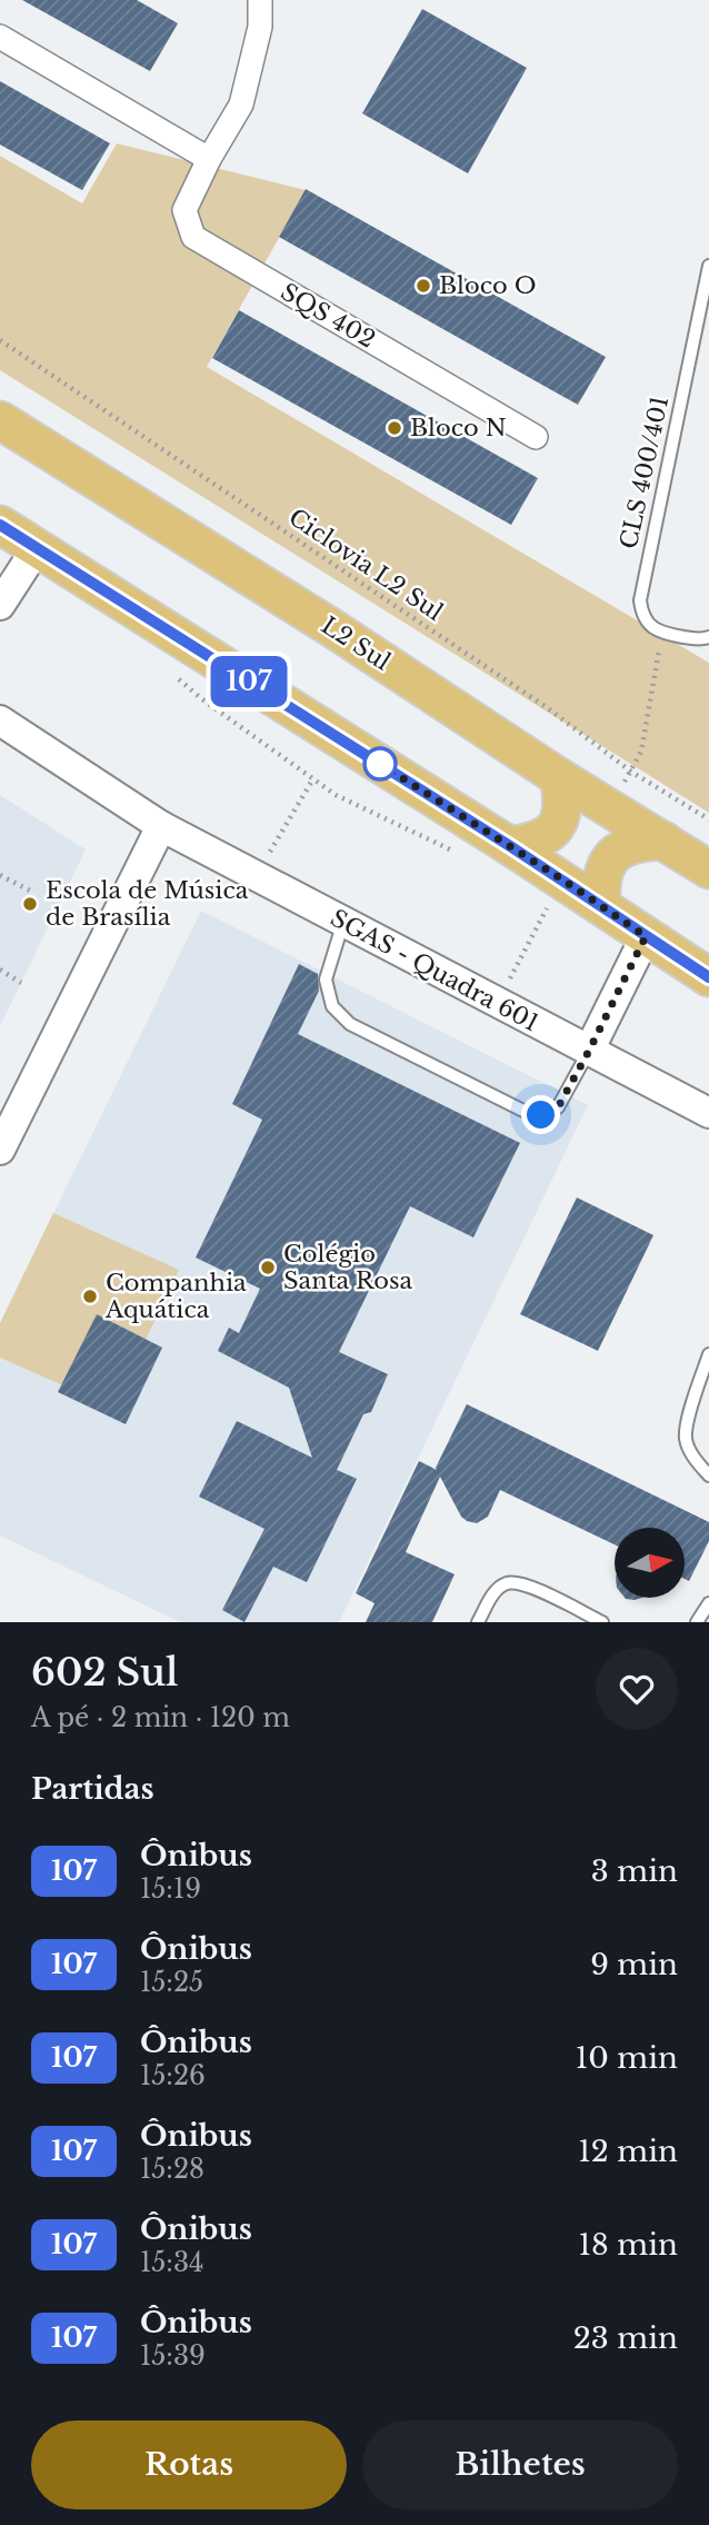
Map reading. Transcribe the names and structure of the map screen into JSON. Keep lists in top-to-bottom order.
{
  "streets": {
    "main road": ["L2 Sul"],
    "street": ["SQS 402", "SGAS - Quadra 601"],
    "lane": ["CLS 400/401"],
    "path": ["Ciclovia L2 Sul"]
  },
  "places": [
    "Bloco O",
    "Bloco N",
    "Escola de Música de Brasília",
    "Colégio Santa Rosa",
    "Companhia Aquática"
  ],
  "lines": ["bus line 107"],
  "north": "right",
  "page": {
    "on_map": "107",
    "heading": [
      ["602 Sul", "A pé · 2 min · 120 m"],
      "Partidas"
    ],
    "list": [
      {
        "mark": "107",
        "name": "Ônibus",
        "note": "15:19",
        "value": "3 min"
      },
      {
        "mark": "107",
        "name": "Ônibus",
        "note": "15:25",
        "value": "9 min"
      },
      {
        "mark": "107",
        "name": "Ônibus",
        "note": "15:26",
        "value": "10 min"
      },
      {
        "mark": "107",
        "name": "Ônibus",
        "note": "15:28",
        "value": "12 min"
      },
      {
        "mark": "107",
        "name": "Ônibus",
        "note": "15:34",
        "value": "18 min"
      },
      {
        "mark": "107",
        "name": "Ônibus",
        "note": "15:39",
        "value": "23 min"
      }
    ],
    "buttons": ["Rotas", "Bilhetes"]
  }
}
